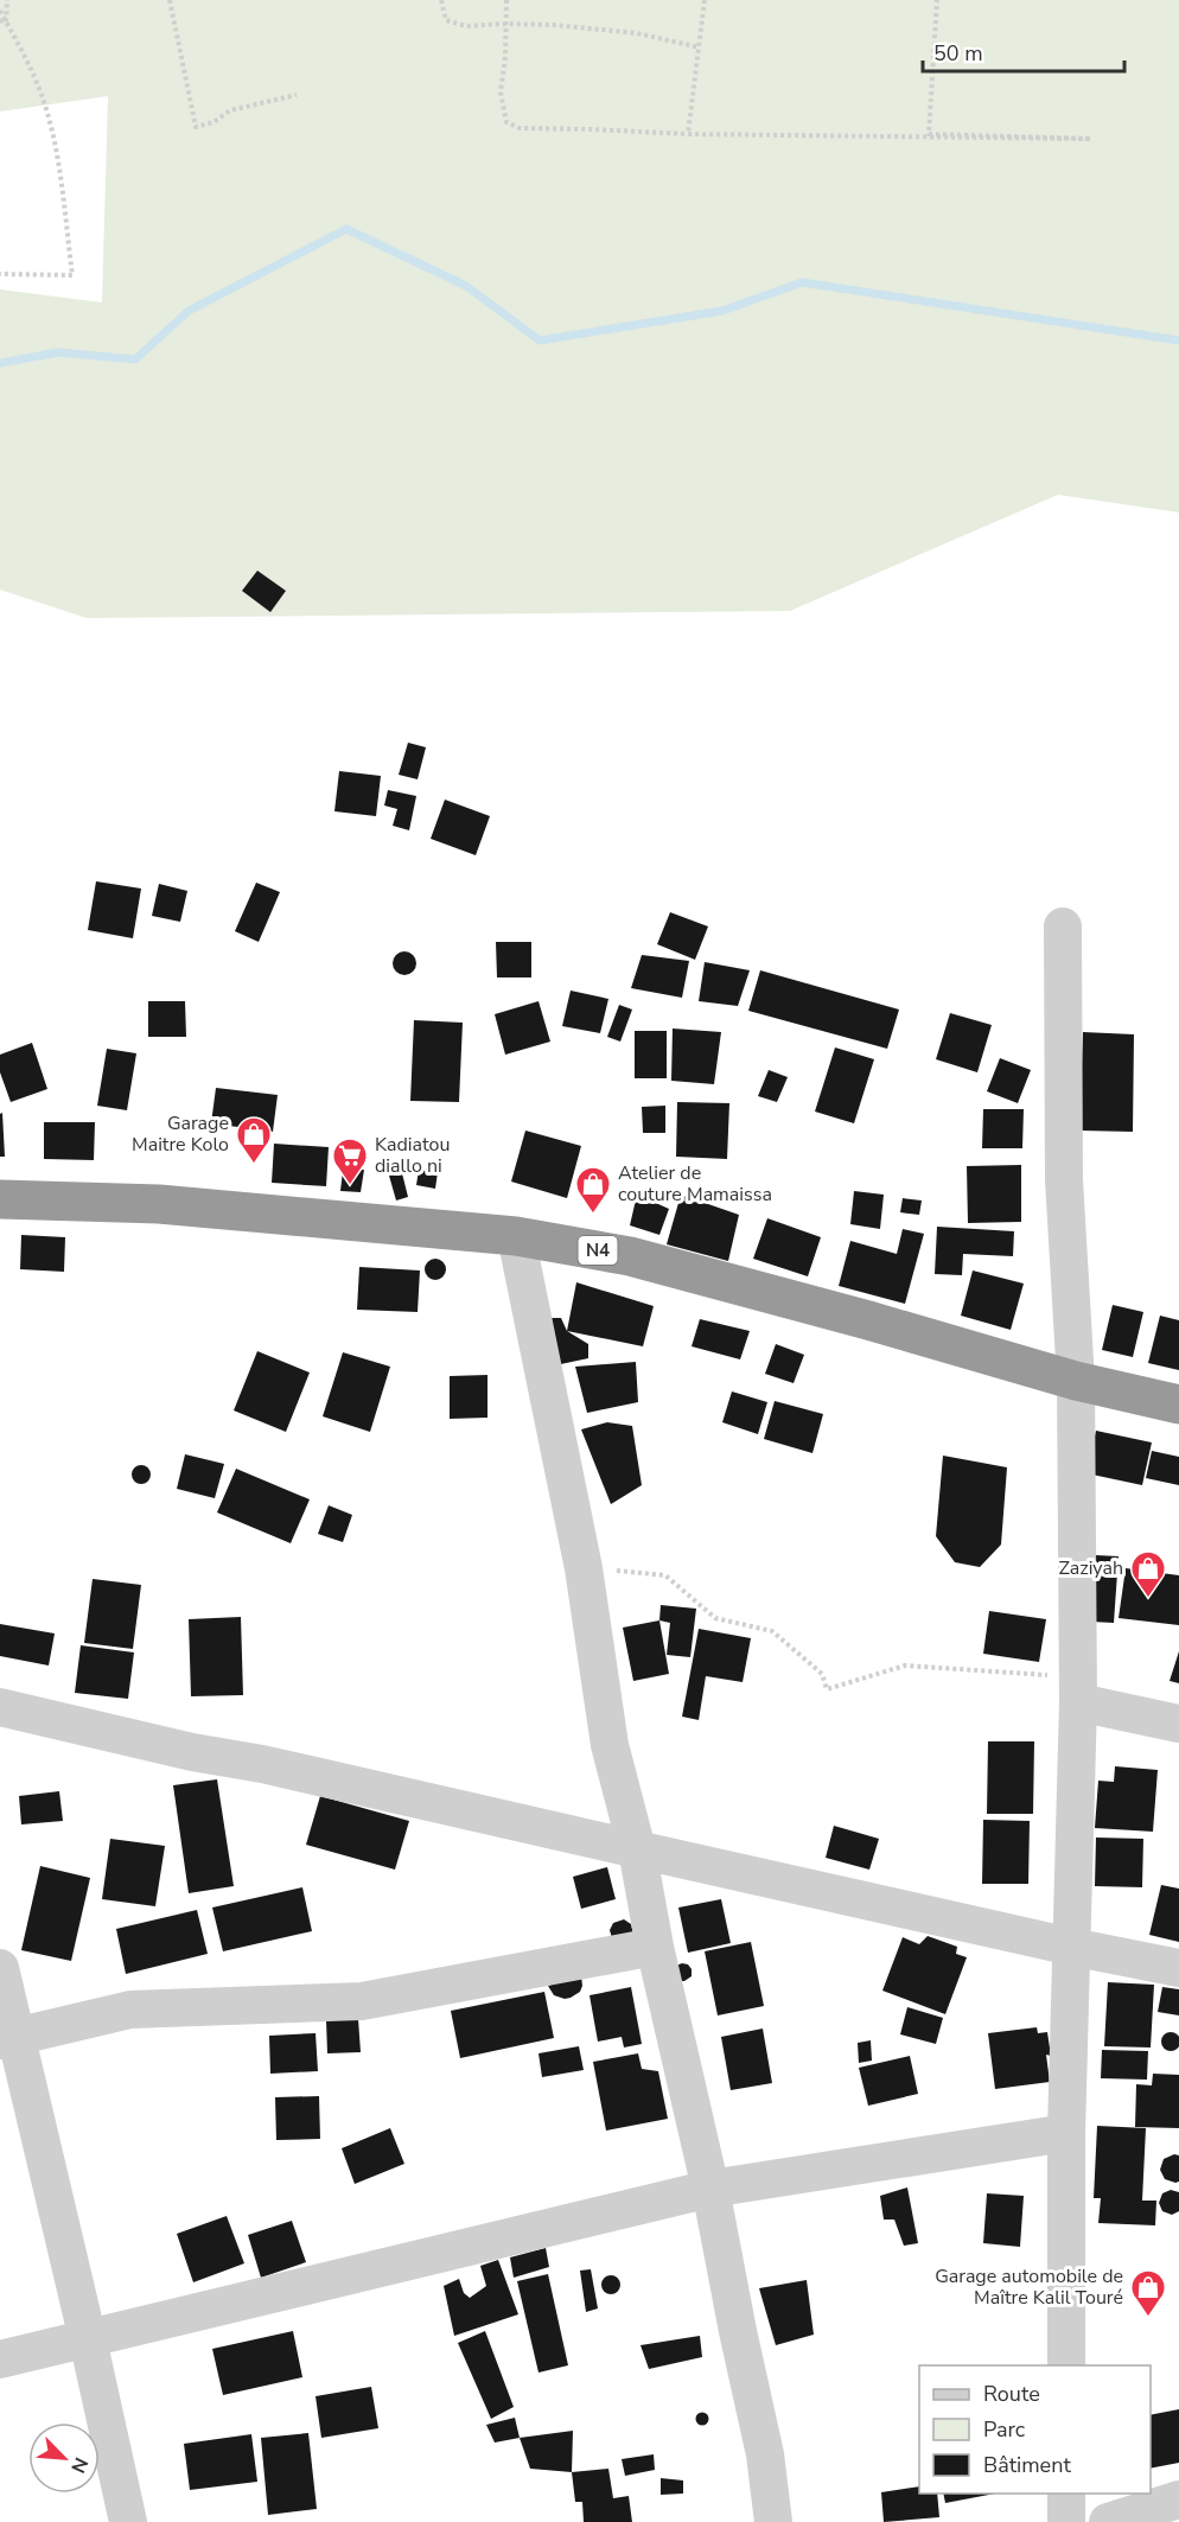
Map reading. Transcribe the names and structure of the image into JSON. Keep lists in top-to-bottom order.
{
  "streets": {
    "highway": ["N4"]
  },
  "places": {
    "shop": [
      "Garage Maitre Kolo",
      "Atelier de couture Mamaissa",
      "Zaziyah",
      "Garage automobile de Maître Kalil Touré"
    ],
    "supermarket": ["Kadiatou diallo ni"]
  },
  "legend": ["Route", "Parc", "Bâtiment"],
  "scale_bar": "50 m",
  "north": "bottom right"
}
